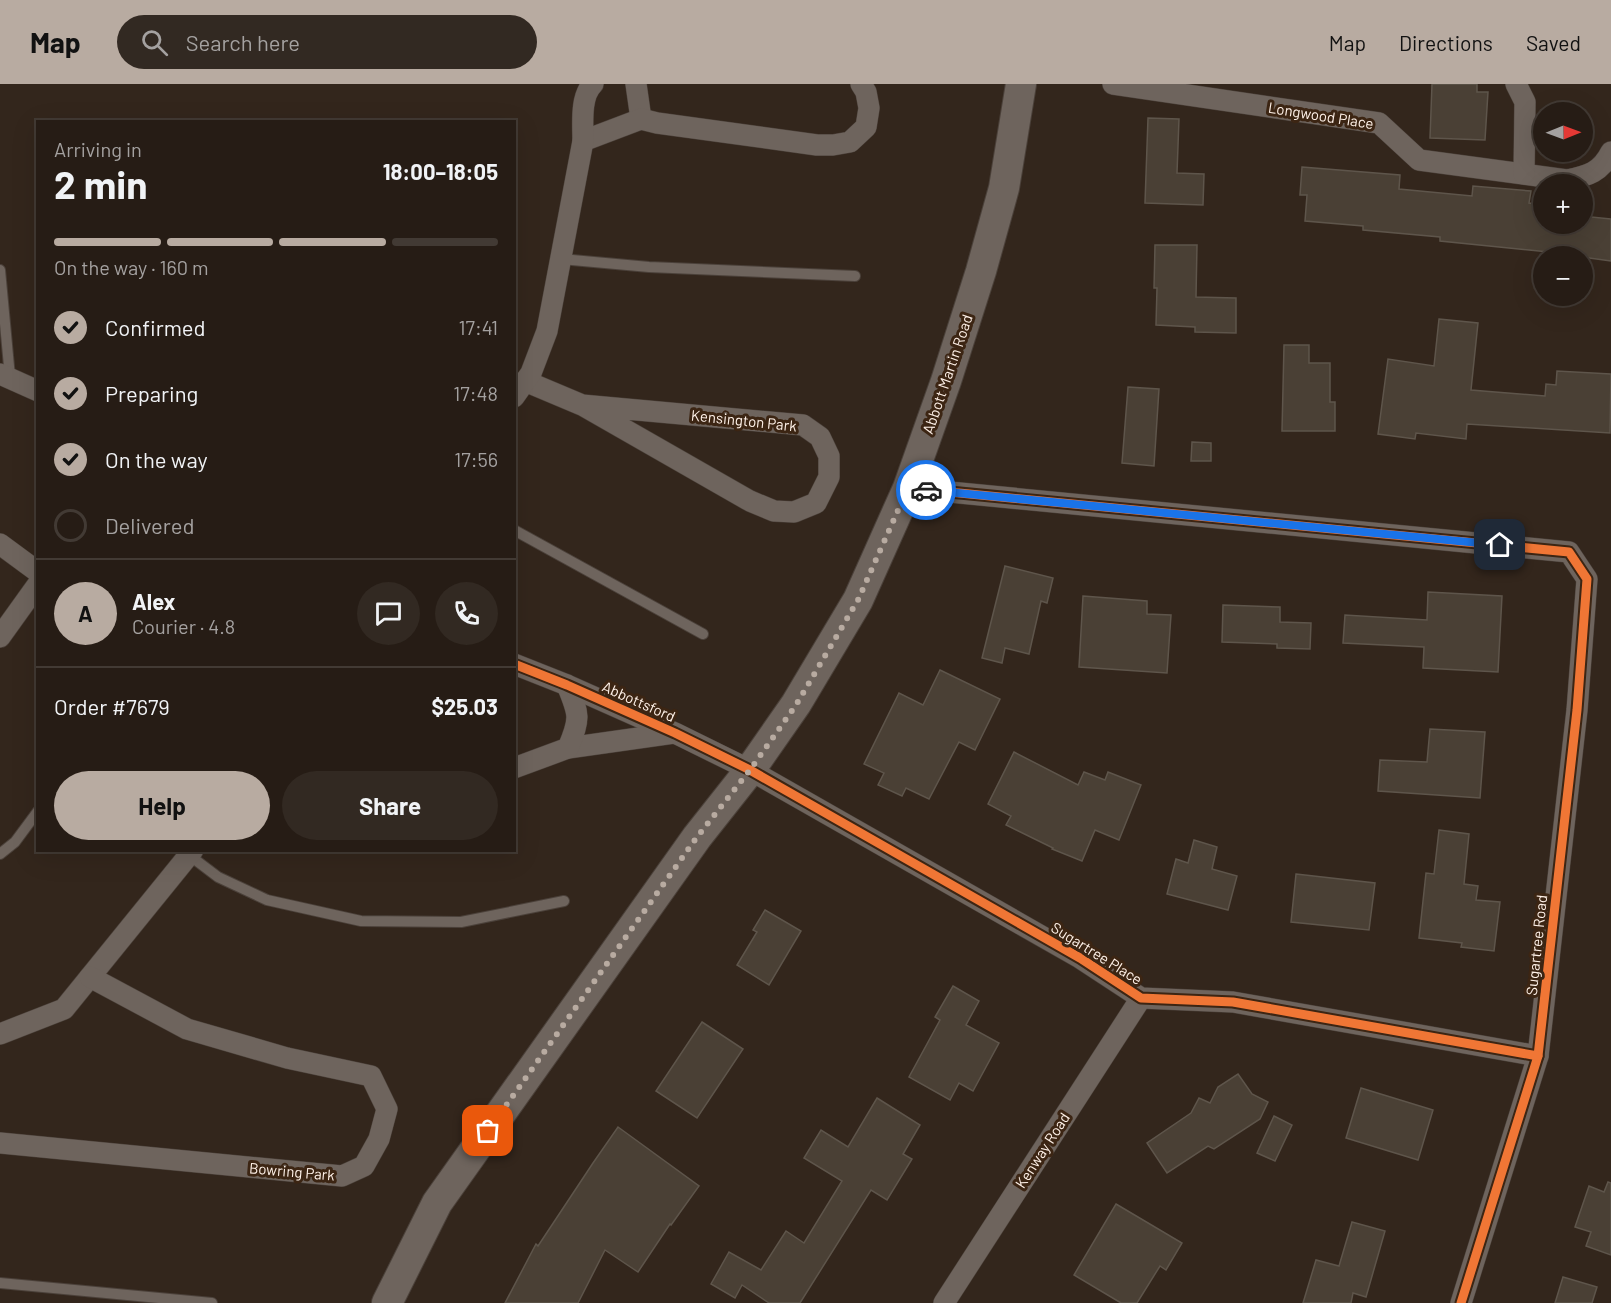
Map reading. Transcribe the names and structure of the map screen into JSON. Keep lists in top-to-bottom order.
{
  "streets": {
    "main road": ["Abbott Martin Road"],
    "street": [
      "Longwood Place",
      "Kensington Park",
      "Abbottsford",
      "Sugartree Road",
      "Sugartree Place",
      "Kenway Road",
      "Bowring Park"
    ]
  },
  "crossings": [
    ["Abbott Martin Road", "Abbottsford"],
    ["Abbott Martin Road", "Sugartree Road"],
    ["Abbott Martin Road", "Sugartree Place"],
    ["Abbottsford", "Sugartree Place"],
    ["Sugartree Road", "Sugartree Place"],
    ["Sugartree Place", "Kenway Road"]
  ],
  "north": "right",
  "page": {
    "header": "Map",
    "search": "Search here",
    "nav": ["Map", "Directions", "Saved"],
    "map_buttons": ["+", "−"],
    "heading": ["2 min", "Arriving in", "18:00–18:05"],
    "panel": [
      "Alex",
      "Courier · 4.8",
      "Order #7679",
      "$25.03"
    ],
    "bar": "On the way · 160 m",
    "list": [
      ["Confirmed", "17:41"],
      ["Preparing", "17:48"],
      ["On the way", "17:56"],
      "Delivered"
    ],
    "round": "A",
    "buttons": ["Help", "Share"]
  }
}
